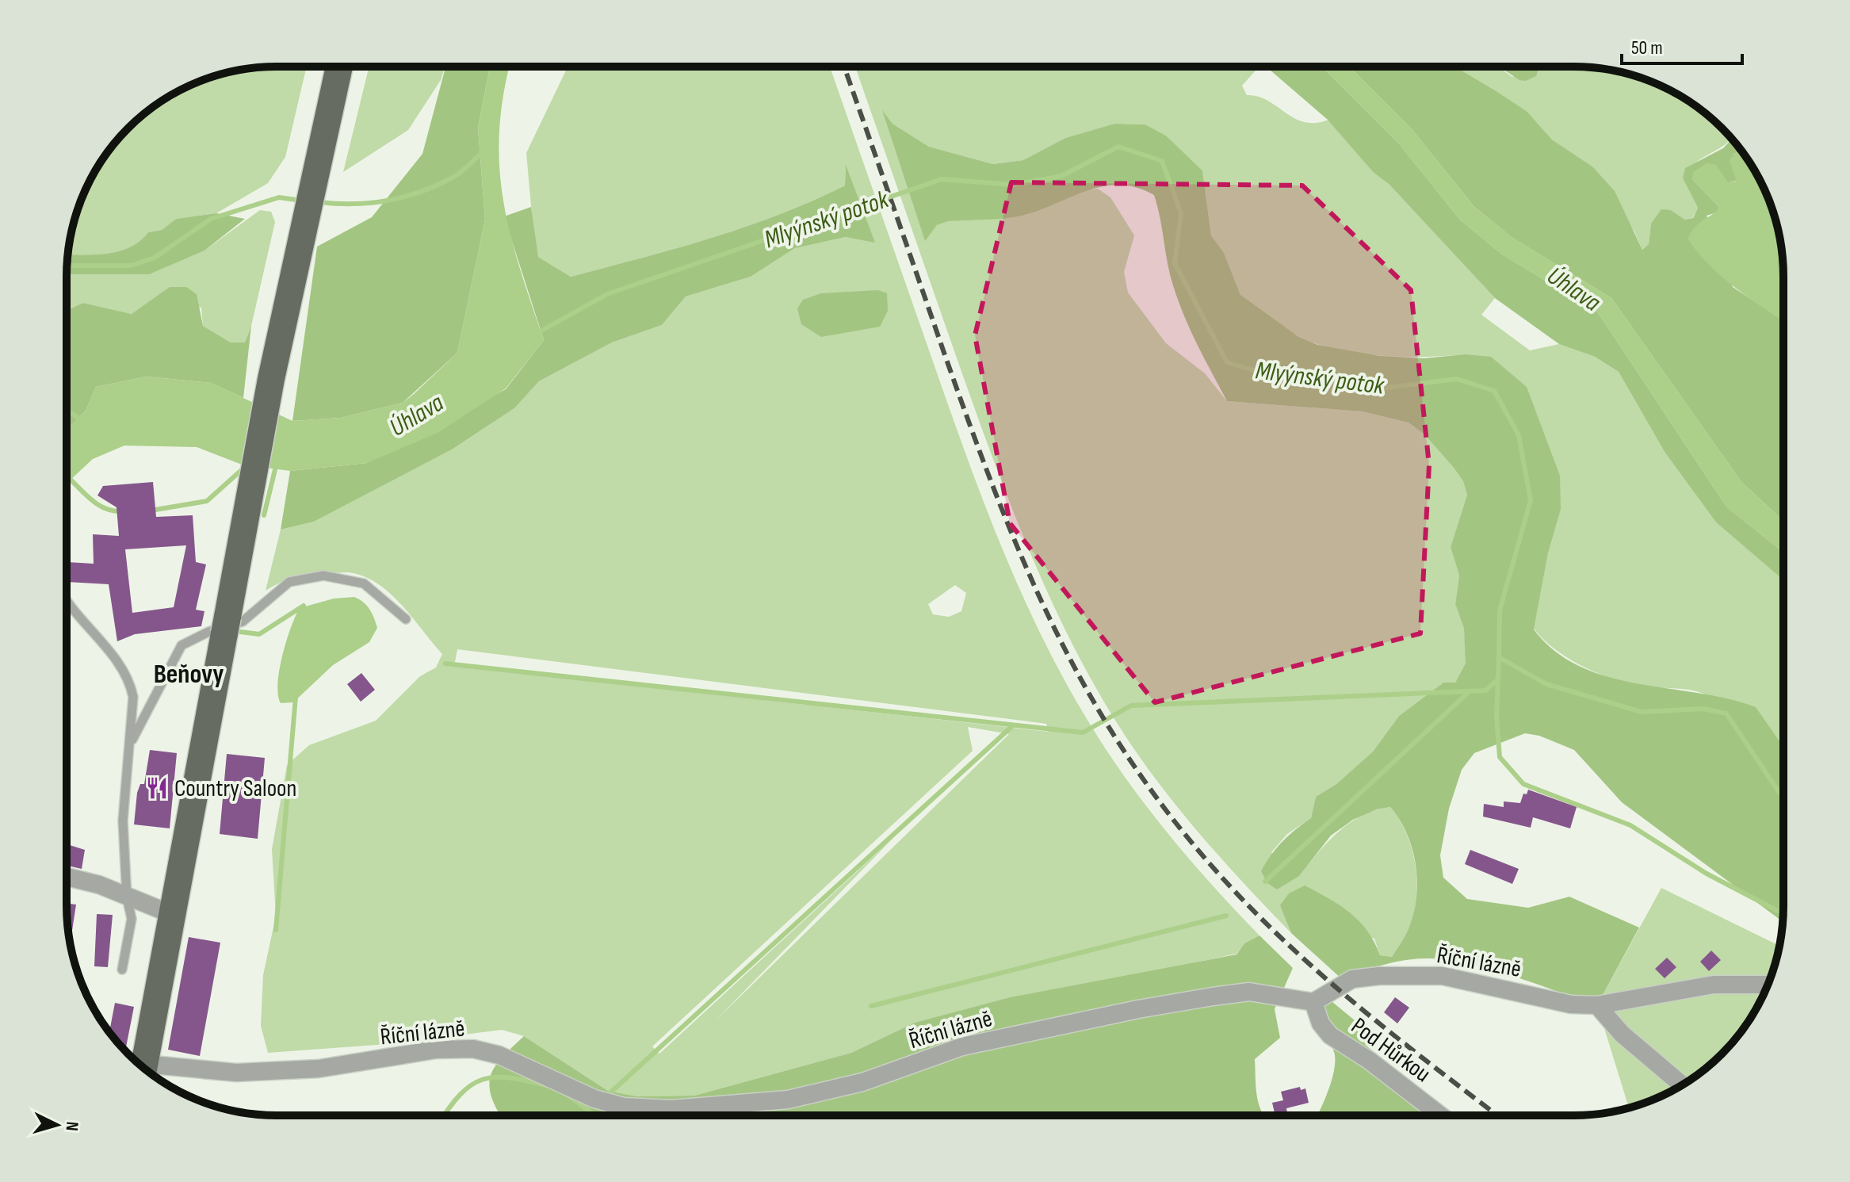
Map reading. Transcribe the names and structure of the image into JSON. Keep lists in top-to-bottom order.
{
  "streets": {
    "street": ["Říční lázně", "Pod Hůrkou"]
  },
  "crossings": [
    ["Říční lázně", "Pod Hůrkou"]
  ],
  "districts": ["Beňovy"],
  "water": ["Mlyýnský potok", "Úhlava"],
  "places": {
    "restaurant": ["Country Saloon"]
  },
  "scale_bar": "50 m",
  "north": "right"
}
